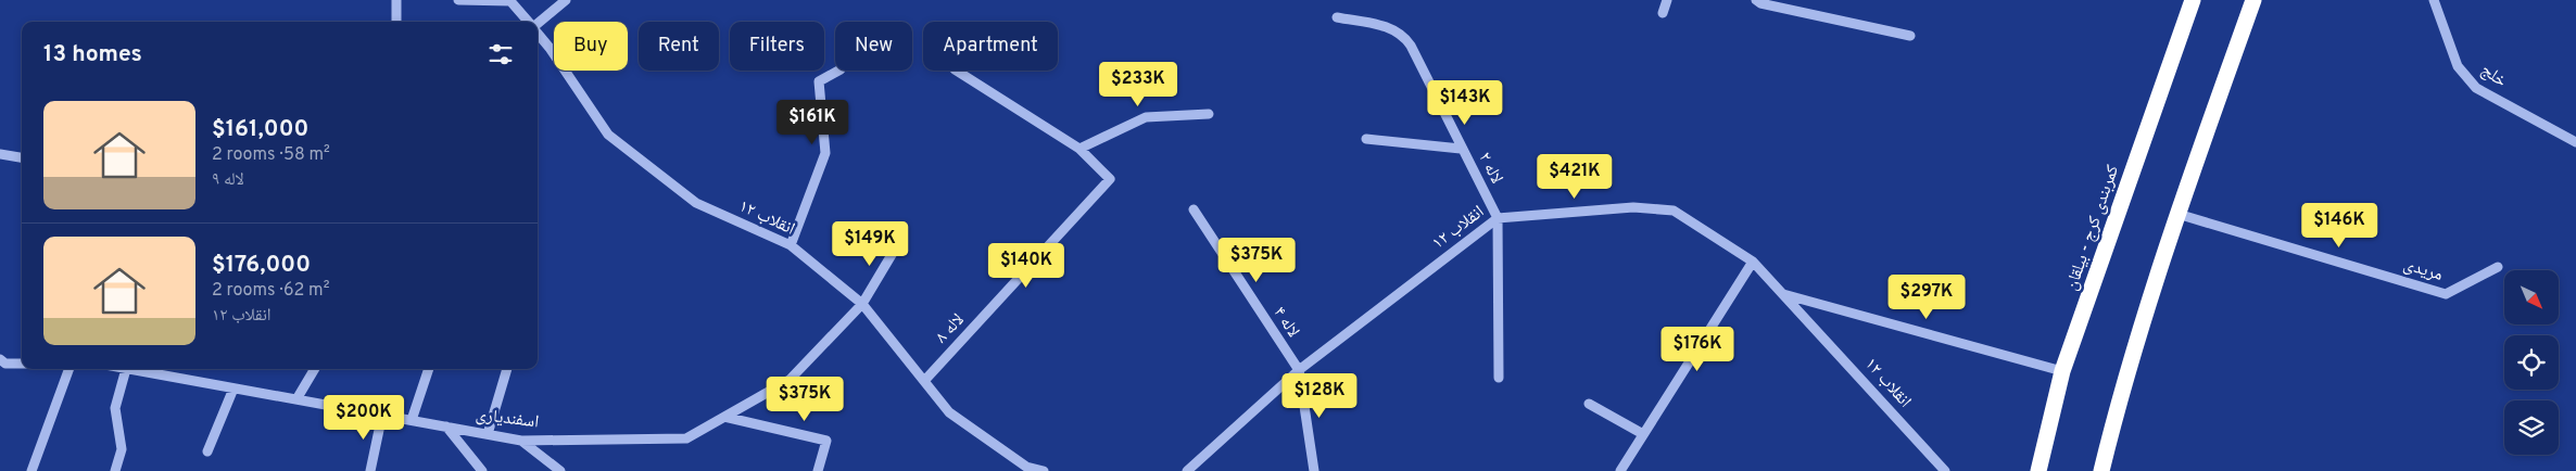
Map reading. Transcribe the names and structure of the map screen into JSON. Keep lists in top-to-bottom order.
{
  "streets": {
    "highway": ["کمربندی کرج - بیلقان"],
    "street": [
      "خلج",
      "لاله ۲",
      "انقلاب ۱۲",
      "مریدی",
      "لاله ۴",
      "لاله ۸",
      "اسفندیاری"
    ]
  },
  "crossings": [
    ["لاله ۲", "انقلاب ۱۲"],
    ["انقلاب ۱۲", "لاله ۴"],
    ["انقلاب ۱۲", "لاله ۸"],
    ["انقلاب ۱۲", "اسفندیاری"]
  ],
  "north": "bottom right",
  "page": {
    "chip": [
      "Buy",
      "Rent",
      "Filters",
      "New",
      "Apartment"
    ],
    "heading": "13 homes",
    "price": [
      "$233K",
      "$143K",
      "$161K",
      "$421K",
      "$146K",
      "$149K",
      "$375K",
      "$140K",
      "$297K",
      "$176K",
      "$128K",
      "$375K",
      "$200K"
    ],
    "list": [
      {
        "name": "$161,000",
        "note": "2 rooms · 58 m² · لاله ۹"
      },
      {
        "name": "$176,000",
        "note": "2 rooms · 62 m² · انقلاب ۱۲"
      }
    ]
  }
}
